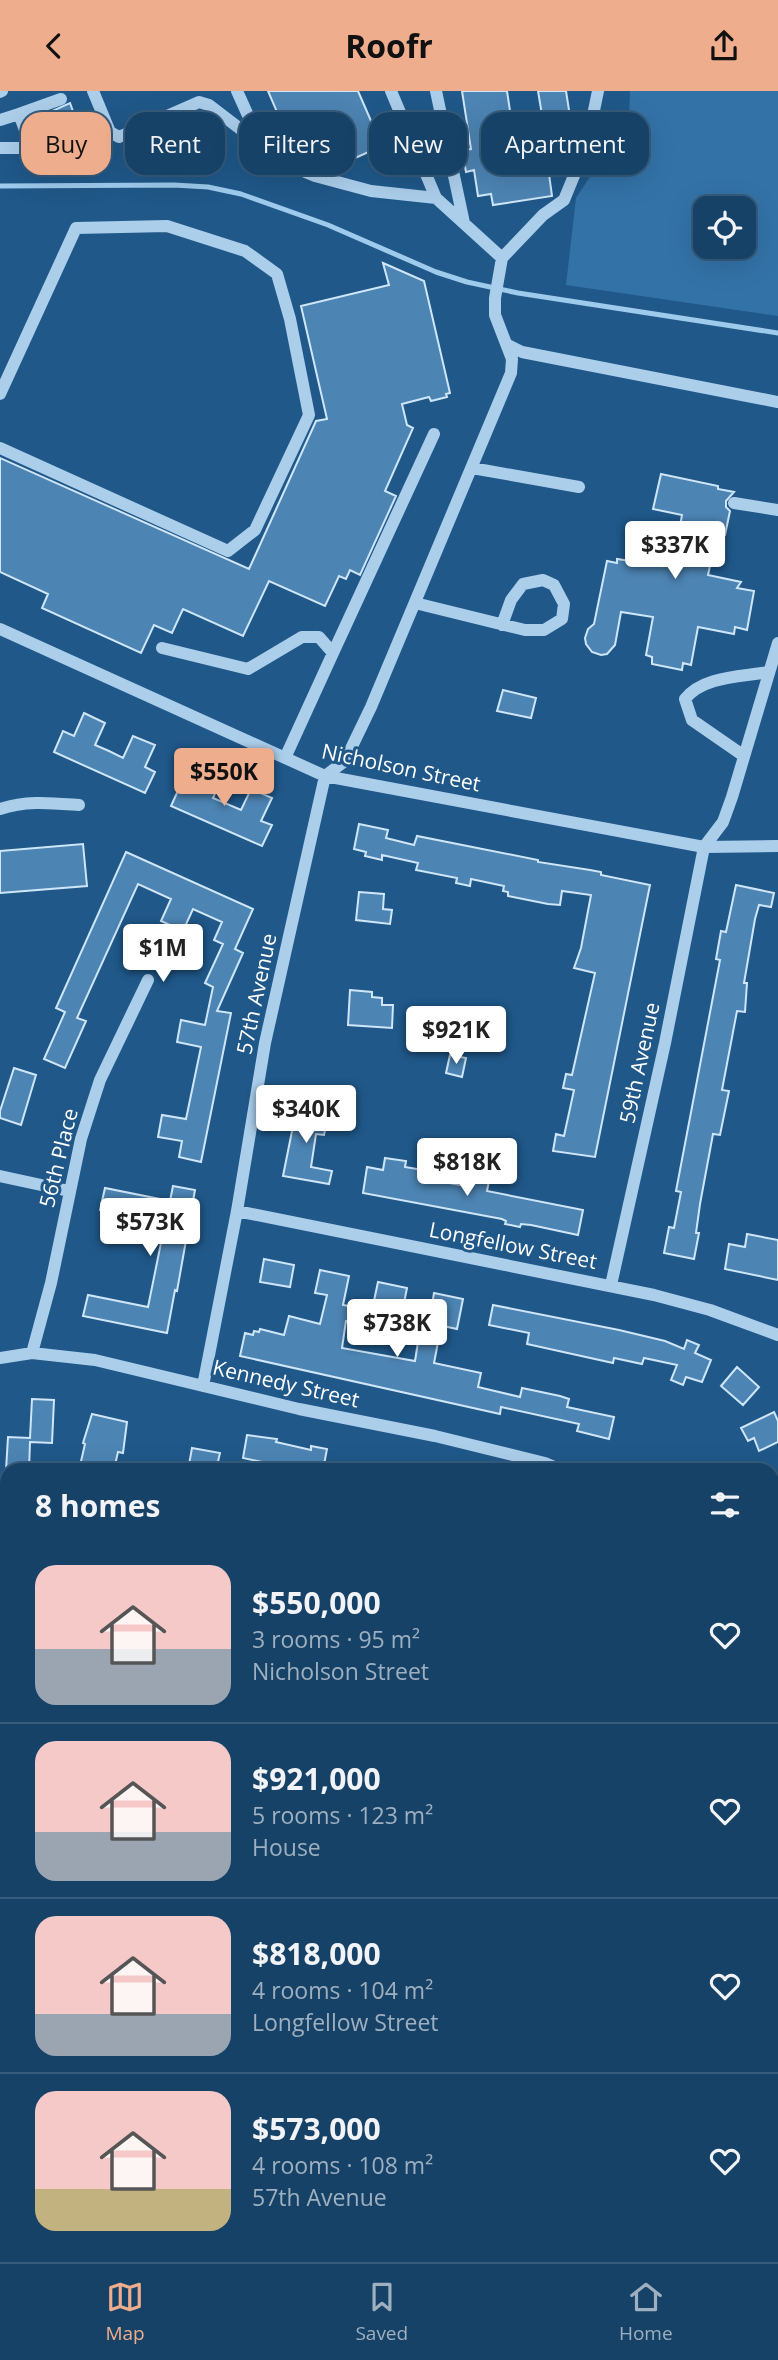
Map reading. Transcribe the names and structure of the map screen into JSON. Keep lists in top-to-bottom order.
{
  "streets": {
    "street": [
      "Nicholson Street",
      "57th Avenue",
      "59th Avenue",
      "56th Place",
      "Longfellow Street",
      "Kennedy Street"
    ]
  },
  "crossings": [
    ["Nicholson Street", "57th Avenue"],
    ["Nicholson Street", "59th Avenue"],
    ["57th Avenue", "Longfellow Street"],
    ["57th Avenue", "Kennedy Street"],
    ["59th Avenue", "Longfellow Street"],
    ["56th Place", "Kennedy Street"]
  ],
  "page": {
    "header": "Roofr",
    "chip": [
      "Buy",
      "Rent",
      "Filters",
      "New",
      "Apartment"
    ],
    "price": [
      "$337K",
      "$550K",
      "$1M",
      "$921K",
      "$340K",
      "$818K",
      "$573K",
      "$738K"
    ],
    "heading": "8 homes",
    "list": [
      {
        "name": "$550,000",
        "note": "3 rooms · 95 m² · Nicholson Street"
      },
      {
        "name": "$921,000",
        "note": "5 rooms · 123 m² · House"
      },
      {
        "name": "$818,000",
        "note": "4 rooms · 104 m² · Longfellow Street"
      },
      {
        "name": "$573,000",
        "note": "4 rooms · 108 m² · 57th Avenue"
      }
    ],
    "tabs": ["Map", "Saved", "Home"]
  }
}
